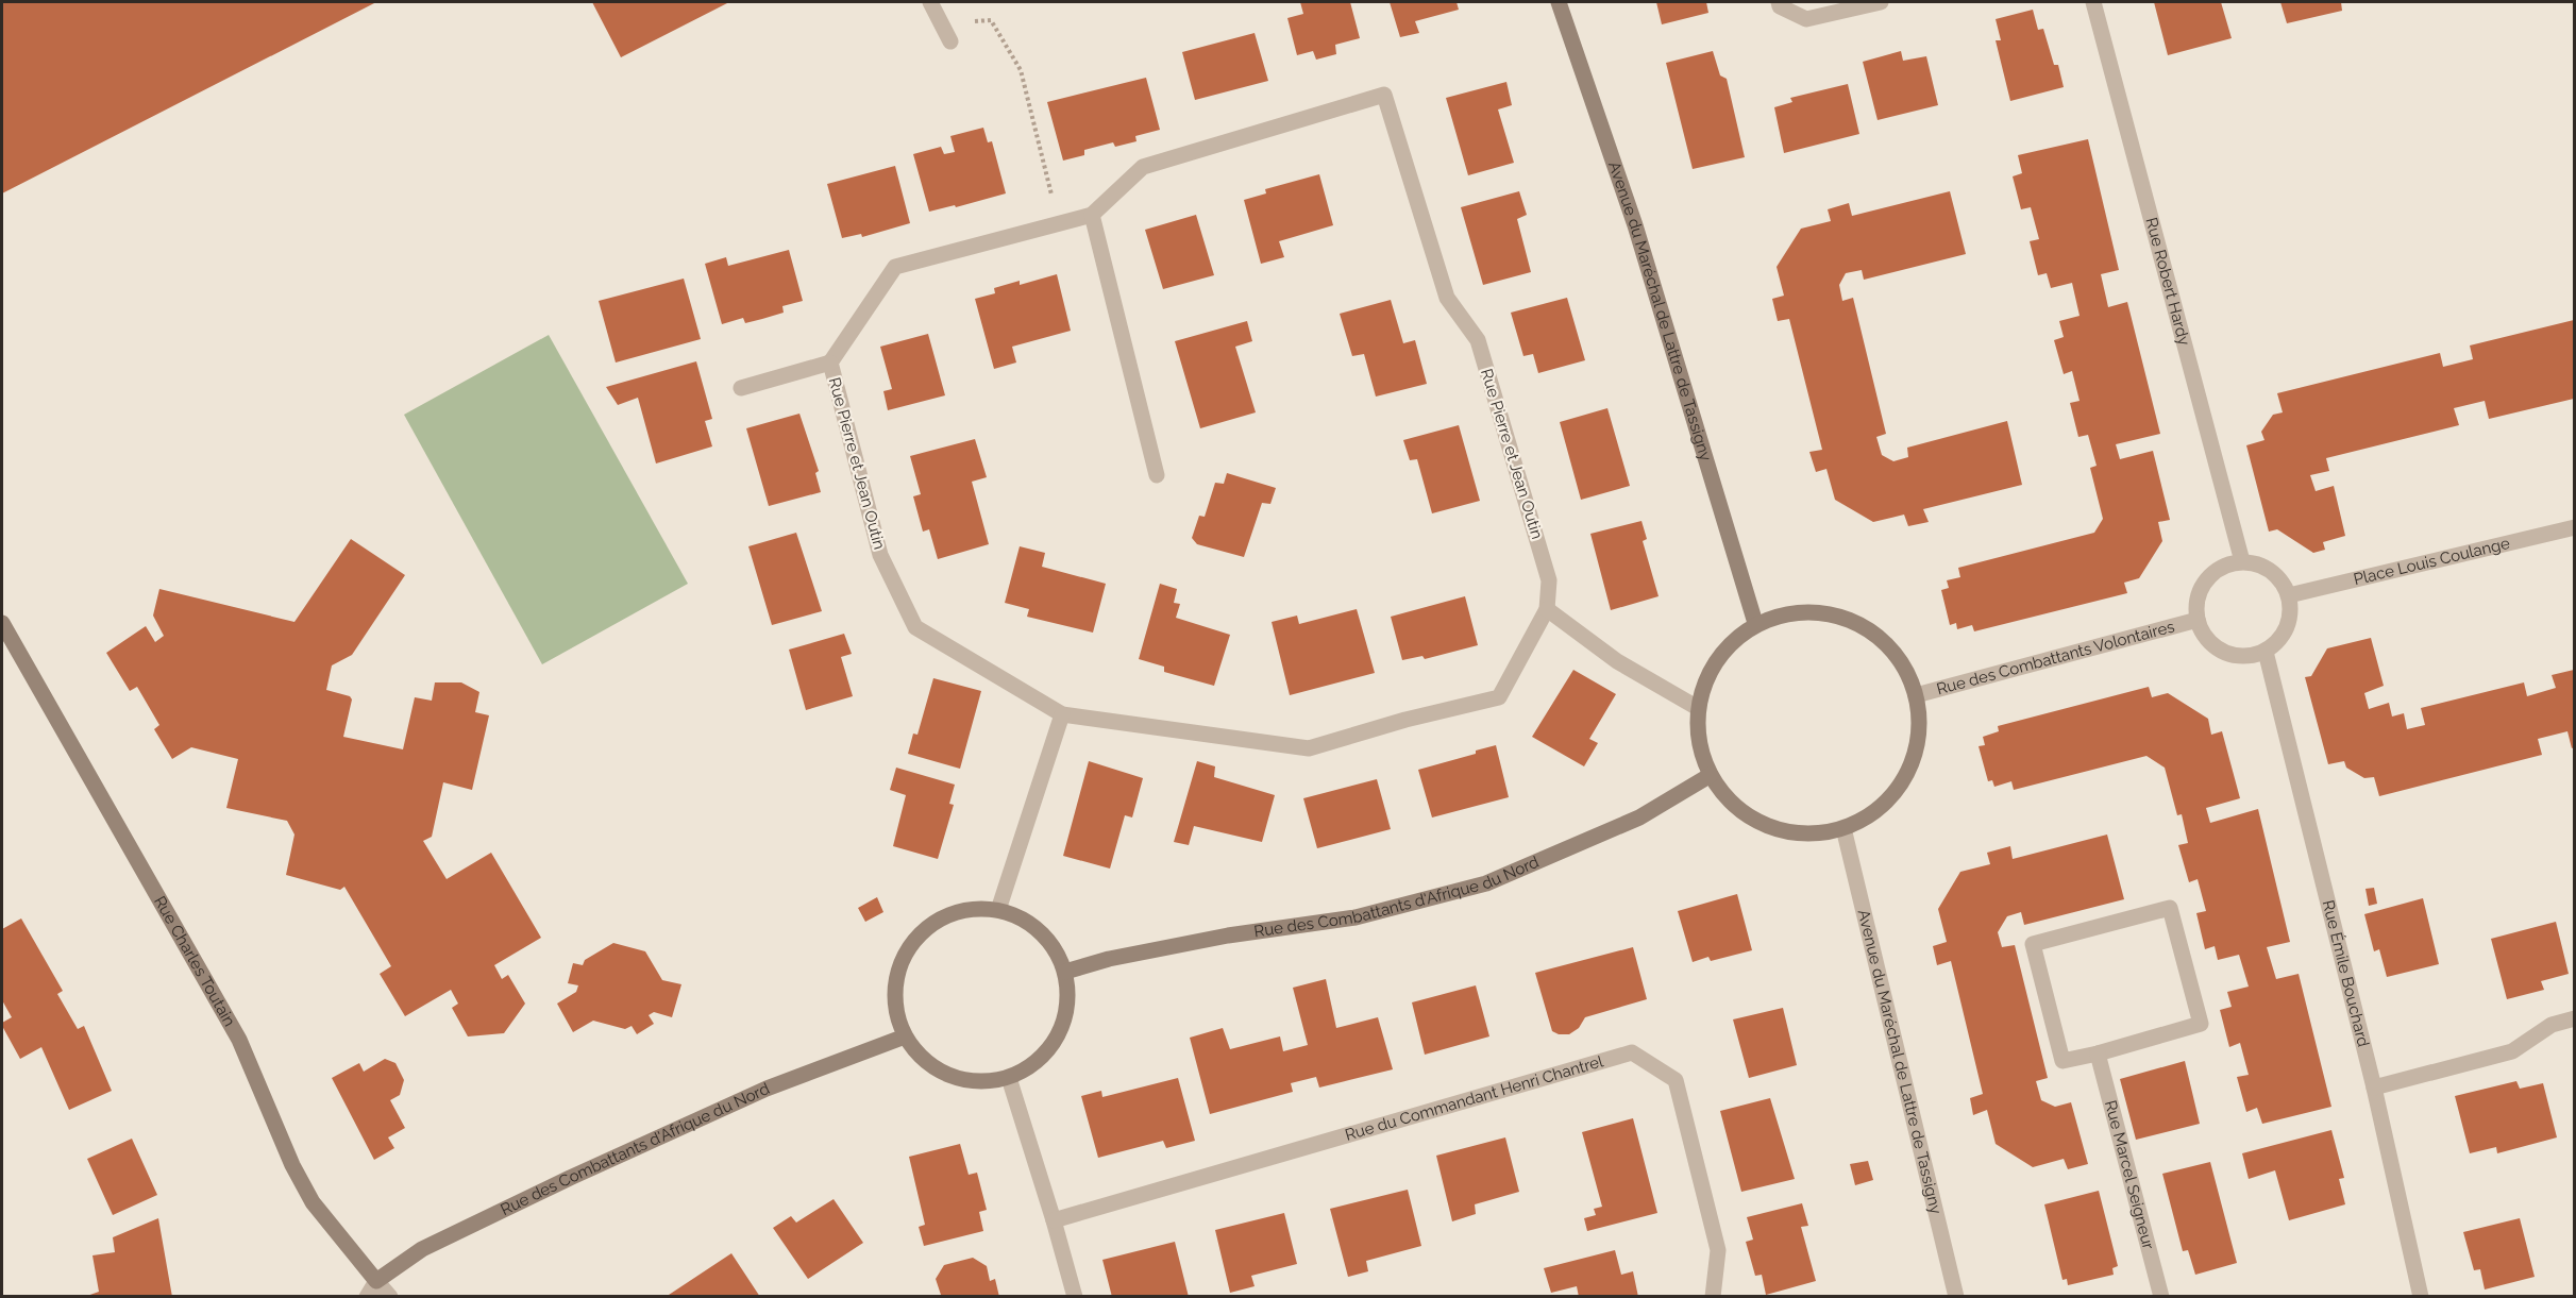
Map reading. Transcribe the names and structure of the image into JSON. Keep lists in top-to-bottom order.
{
  "streets": {
    "street": [
      "Rue Robert Hardy",
      "Avenue du Maréchal de Lattre de Tassigny",
      "Rue Pierre et Jean Outin",
      "Place Louis Coulange",
      "Rue des Combattants Volontaires",
      "Rue des Combattants d'Afrique du Nord",
      "Rue Charles Toutain",
      "Rue Émile Bouchard",
      "Rue du Commandant Henri Chantrel",
      "Rue Marcel Seigneur"
    ]
  },
  "crossings": [
    ["Rue Robert Hardy", "Place Louis Coulange"],
    ["Rue Robert Hardy", "Rue des Combattants Volontaires"],
    ["Rue Robert Hardy", "Rue Émile Bouchard"],
    ["Avenue du Maréchal de Lattre de Tassigny", "Rue des Combattants Volontaires"],
    ["Avenue du Maréchal de Lattre de Tassigny", "Rue des Combattants d'Afrique du Nord"],
    ["Place Louis Coulange", "Rue des Combattants Volontaires"],
    ["Place Louis Coulange", "Rue Émile Bouchard"],
    ["Rue des Combattants Volontaires", "Rue des Combattants d'Afrique du Nord"],
    ["Rue des Combattants Volontaires", "Rue Émile Bouchard"],
    ["Rue des Combattants d'Afrique du Nord", "Rue Charles Toutain"]
  ]
}
